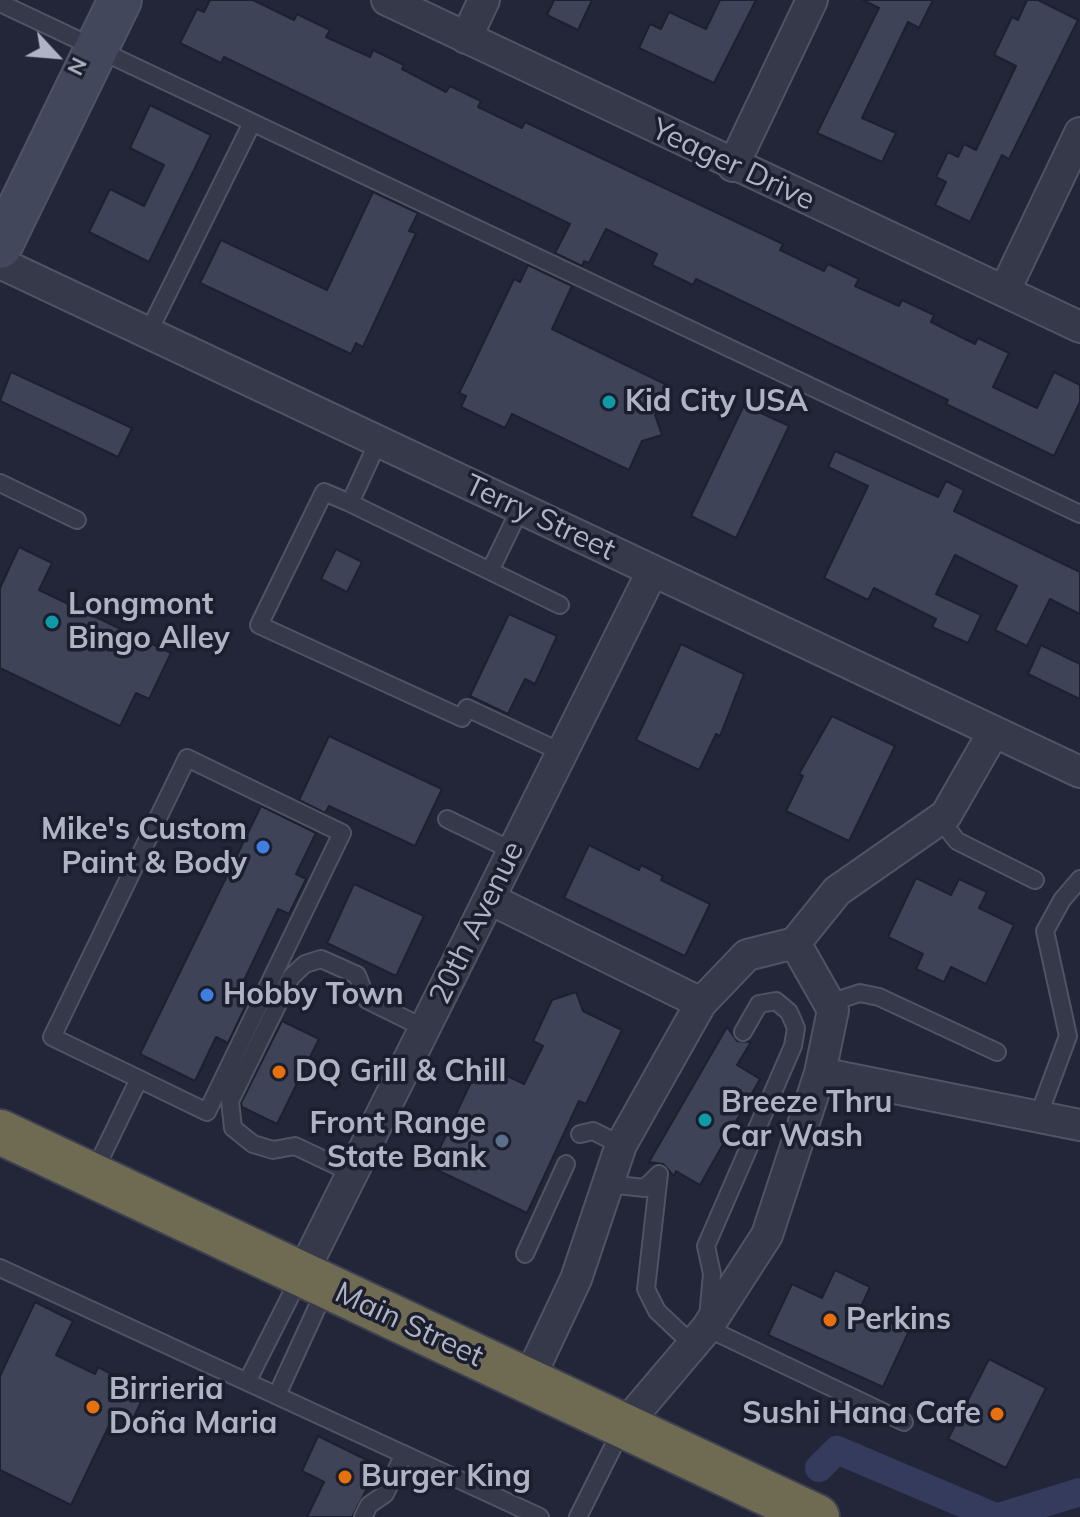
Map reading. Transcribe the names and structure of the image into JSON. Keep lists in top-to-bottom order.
{
  "streets": {
    "highway": ["Main Street"],
    "street": ["Yeager Drive", "Terry Street", "20th Avenue"]
  },
  "crossings": [
    ["Terry Street", "20th Avenue"],
    ["20th Avenue", "Main Street"]
  ],
  "places": [
    "Kid City USA",
    "Longmont Bingo Alley",
    "Mike's Custom Paint & Body",
    "Hobby Town",
    "DQ Grill & Chill",
    "Breeze Thru Car Wash",
    "Front Range State Bank",
    "Perkins",
    "Birrieria Doña Maria",
    "Sushi Hana Cafe",
    "Burger King"
  ],
  "north": "bottom right"
}
